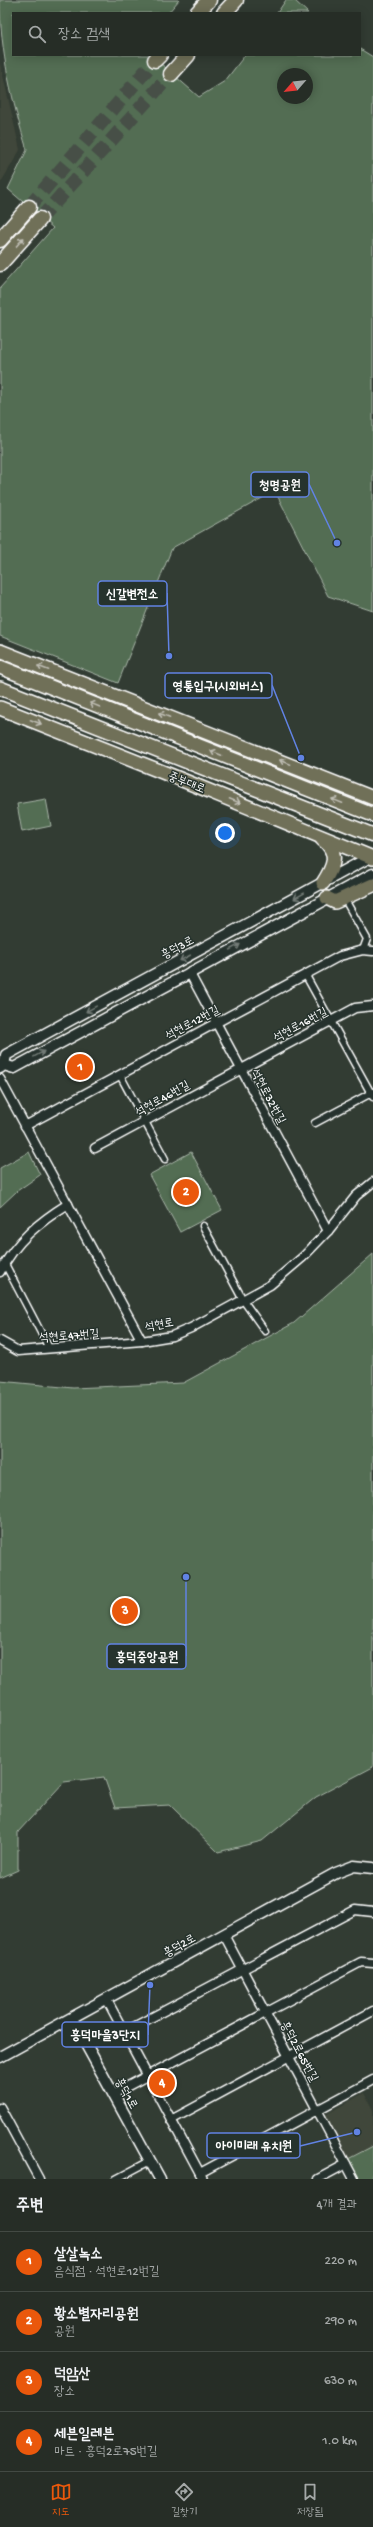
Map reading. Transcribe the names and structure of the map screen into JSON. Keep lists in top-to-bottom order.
{
  "streets": {
    "main road": ["중부대로"],
    "street": [
      "흥덕3로",
      "석현로12번길",
      "석현로16번길",
      "석현로32번길",
      "석현로46번길",
      "석현로",
      "석현로47번길",
      "흥덕2로",
      "흥덕2로65번길",
      "흥덕1로"
    ]
  },
  "crossings": [
    ["중부대로", "흥덕3로"],
    ["흥덕3로", "석현로32번길"],
    ["석현로12번길", "석현로32번길"],
    ["석현로12번길", "석현로"],
    ["석현로16번길", "석현로32번길"],
    ["석현로16번길", "석현로46번길"],
    ["석현로32번길", "석현로46번길"],
    ["석현로32번길", "석현로"],
    ["석현로", "석현로47번길"],
    ["흥덕2로", "흥덕2로65번길"],
    ["흥덕2로", "흥덕1로"]
  ],
  "places": [
    "청명공원",
    "신갈변전소",
    "영통입구(시외버스)",
    "흥덕중앙공원",
    "흥덕마을3단지",
    "아이미래 유치원"
  ],
  "north": "bottom left",
  "page": {
    "search": "장소 검색",
    "pins": [
      "1",
      "2",
      "3",
      "4"
    ],
    "heading": ["주변", "4개 결과"],
    "list": [
      {
        "mark": "1",
        "name": "살살녹소",
        "note": "음식점 · 석현로12번길",
        "value": "220 m"
      },
      {
        "mark": "2",
        "name": "황소별자리공원",
        "note": "공원",
        "value": "290 m"
      },
      {
        "mark": "3",
        "name": "덕암산",
        "note": "장소",
        "value": "630 m"
      },
      {
        "mark": "4",
        "name": "세븐일레븐",
        "note": "마트 · 흥덕2로75번길",
        "value": "1.0 km"
      }
    ],
    "nav": ["지도", "길찾기", "저장됨"]
  }
}
